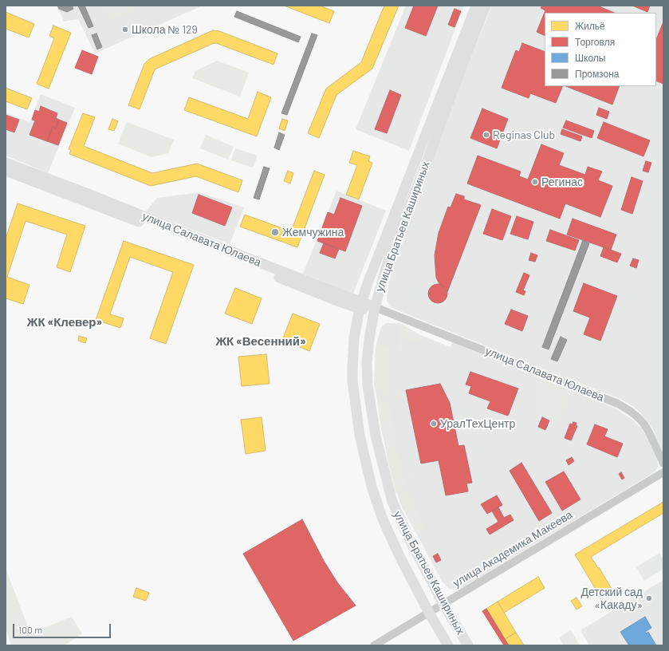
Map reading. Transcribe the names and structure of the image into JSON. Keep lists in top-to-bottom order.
{
  "streets": {
    "main road": ["улица Братьев Кашириных", "улица Салавата Юлаева"],
    "street": ["улица Академика Макеева"]
  },
  "crossings": [
    ["улица Братьев Кашириных", "улица Салавата Юлаева"],
    ["улица Братьев Кашириных", "улица Академика Макеева"]
  ],
  "districts": ["ЖК «Клевер»", "ЖК «Весенний»"],
  "places": [
    "Школа № 129",
    "Reginas Club",
    "Регинас",
    "Жемчужина",
    "УралТехЦентр",
    "Детский сад «Какаду»"
  ],
  "legend": [
    "Жильё",
    "Торговля",
    "Школы",
    "Промзона"
  ],
  "scale_bar": "100 m"
}
